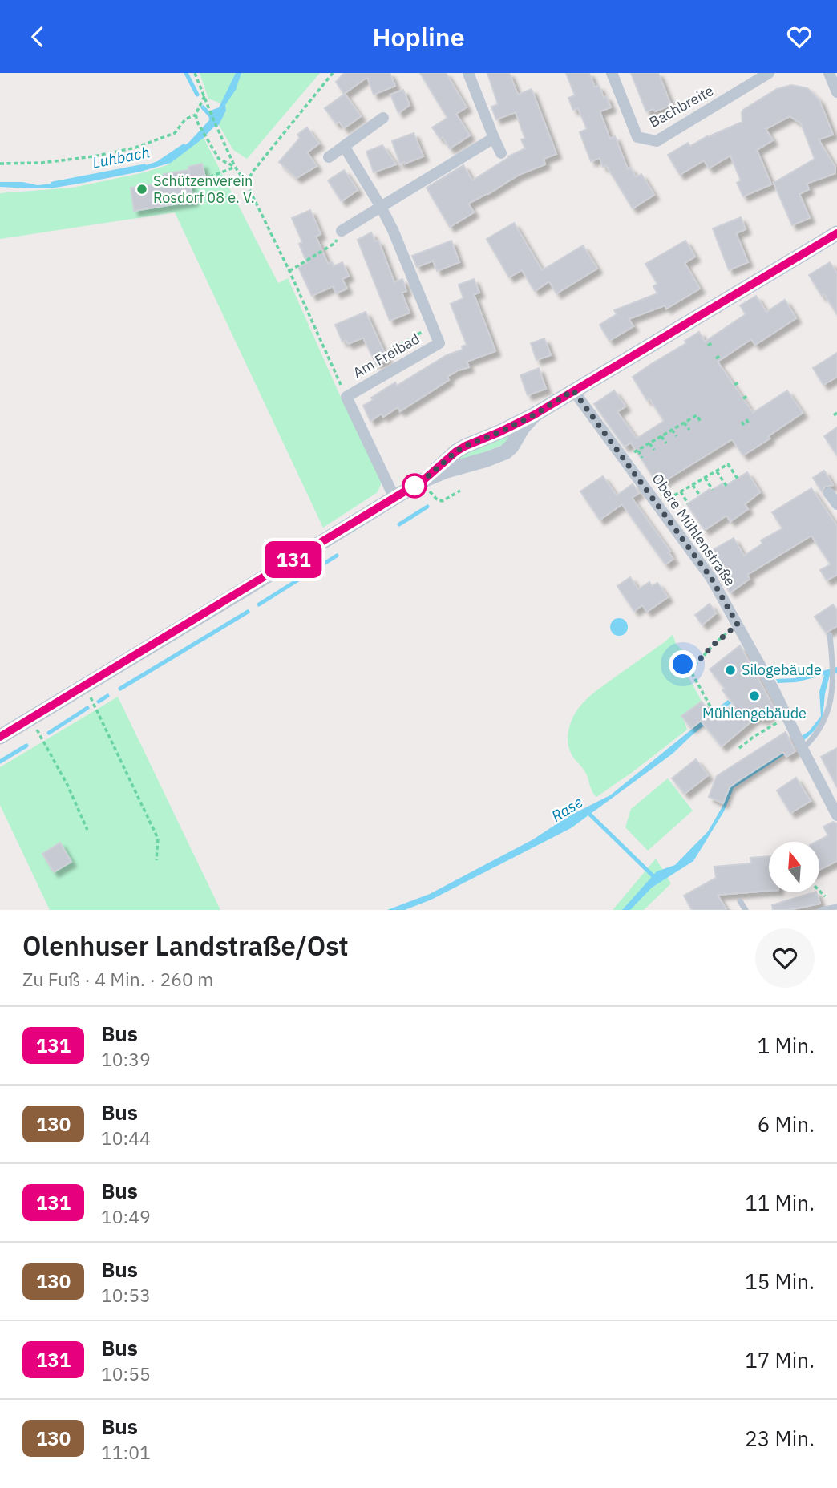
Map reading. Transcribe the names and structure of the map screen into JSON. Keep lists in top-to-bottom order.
{
  "streets": {
    "street": ["Bachbreite", "Am Freibad", "Obere Mühlenstraße"]
  },
  "water": ["Luhbach", "Rase"],
  "places": ["Schützenverein Rosdorf 08 e. V.", "Silogebäude", "Mühlengebäude"],
  "lines": ["bus line 131"],
  "north": "top",
  "page": {
    "header": "Hopline",
    "on_map": "131",
    "heading": ["Olenhuser Landstraße/Ost", "Zu Fuß · 4 Min. · 260 m"],
    "list": [
      {
        "mark": "131",
        "name": "Bus",
        "note": "10:39",
        "value": "1 Min."
      },
      {
        "mark": "130",
        "name": "Bus",
        "note": "10:44",
        "value": "6 Min."
      },
      {
        "mark": "131",
        "name": "Bus",
        "note": "10:49",
        "value": "11 Min."
      },
      {
        "mark": "130",
        "name": "Bus",
        "note": "10:53",
        "value": "15 Min."
      },
      {
        "mark": "131",
        "name": "Bus",
        "note": "10:55",
        "value": "17 Min."
      },
      {
        "mark": "130",
        "name": "Bus",
        "note": "11:01",
        "value": "23 Min."
      }
    ]
  }
}
